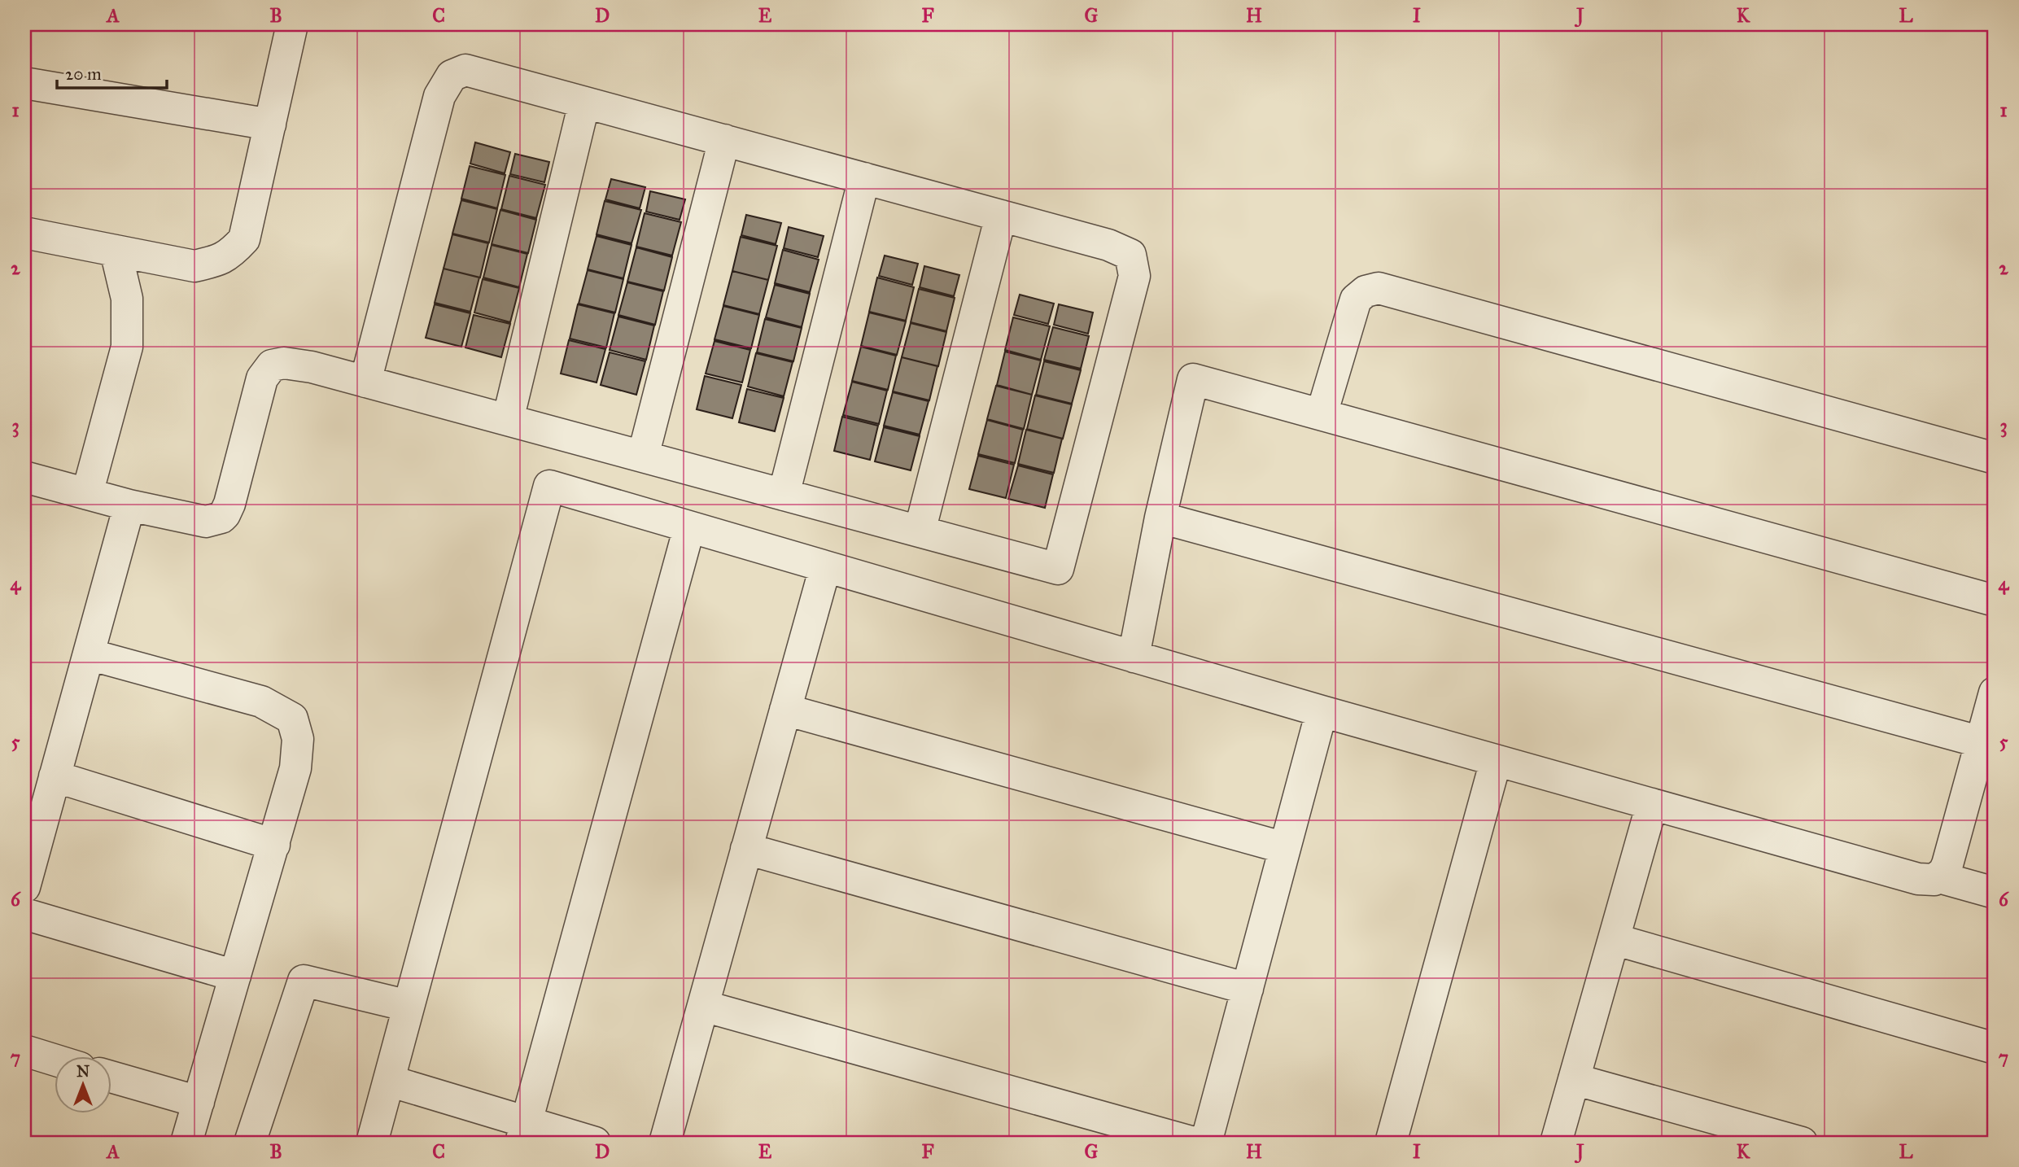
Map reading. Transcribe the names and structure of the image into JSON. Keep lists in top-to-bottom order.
{
  "scale_bar": "20 m",
  "north": "top",
  "grid": {
    "columns": [
      "A",
      "B",
      "C",
      "D",
      "E",
      "F",
      "G",
      "H",
      "I",
      "J",
      "K",
      "L"
    ],
    "rows": [
      "1",
      "2",
      "3",
      "4",
      "5",
      "6",
      "7"
    ]
  }
}
